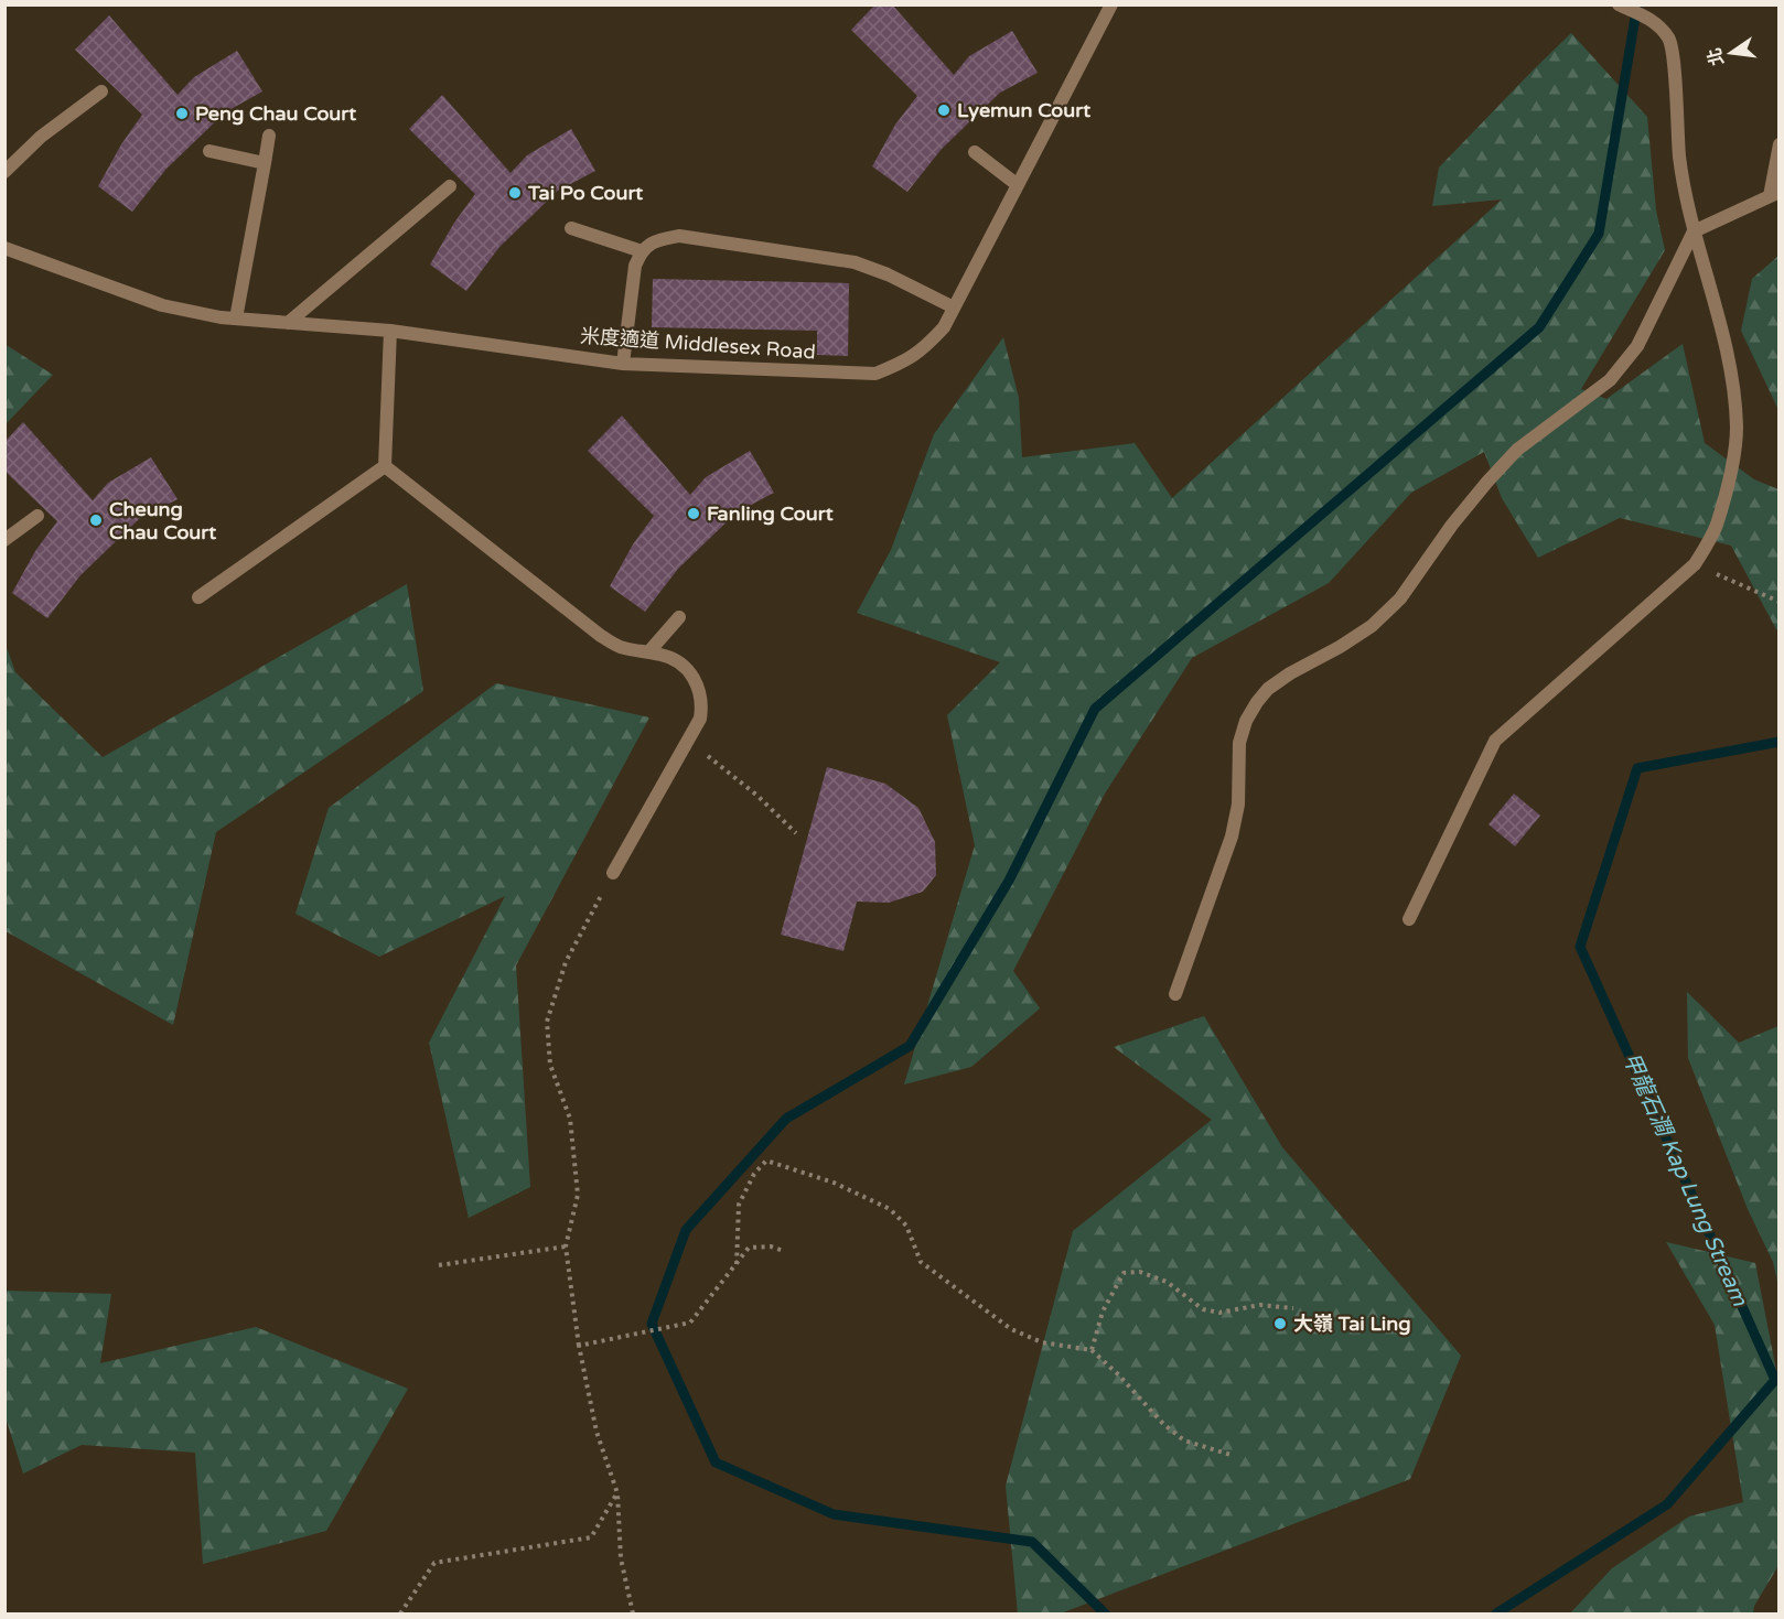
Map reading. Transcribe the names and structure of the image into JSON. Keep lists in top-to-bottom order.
{
  "streets": {
    "lane": ["米度適道 Middlesex Road"]
  },
  "water": ["甲龍石澗 Kap Lung Stream"],
  "places": [
    "Lyemun Court",
    "Peng Chau Court",
    "Tai Po Court",
    "Fanling Court",
    "Cheung Chau Court",
    "大嶺 Tai Ling"
  ],
  "north": "left"
}
